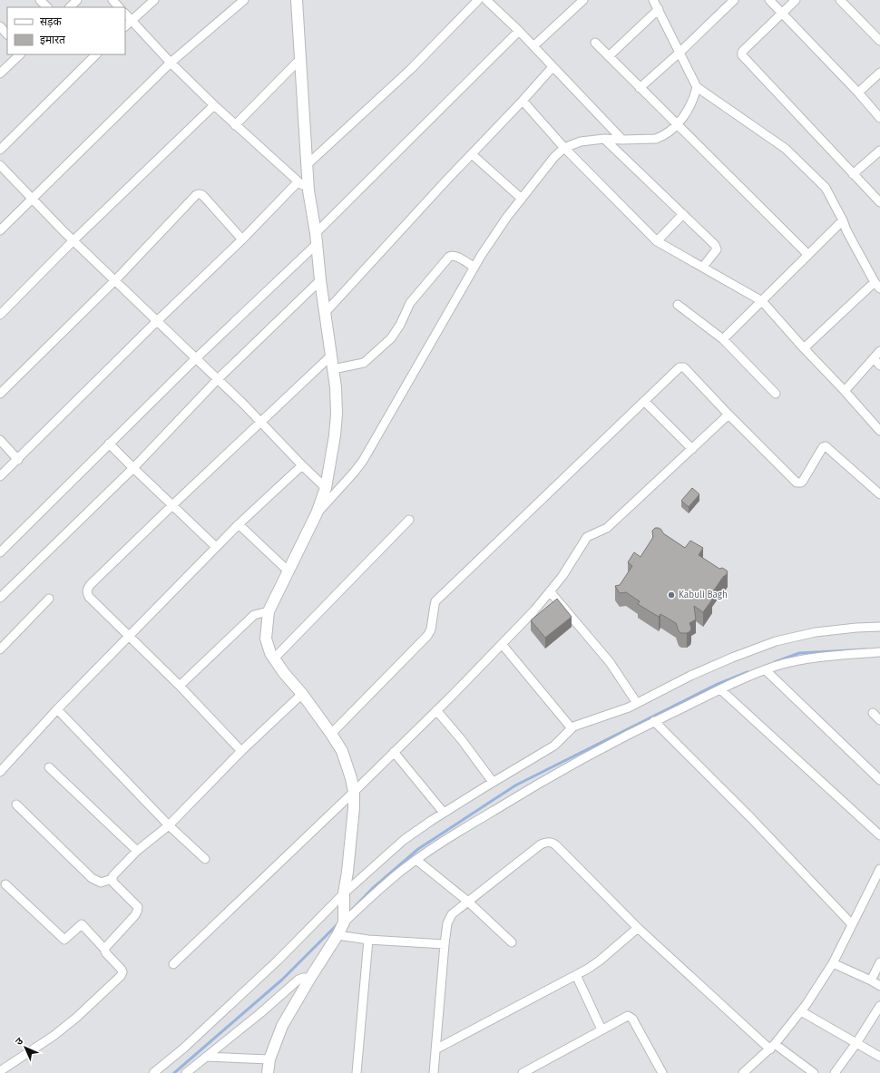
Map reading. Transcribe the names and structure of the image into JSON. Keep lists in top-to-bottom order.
{
  "places": ["Kabuli Bagh"],
  "legend": ["सड़क", "इमारत"],
  "north": "top left"
}
